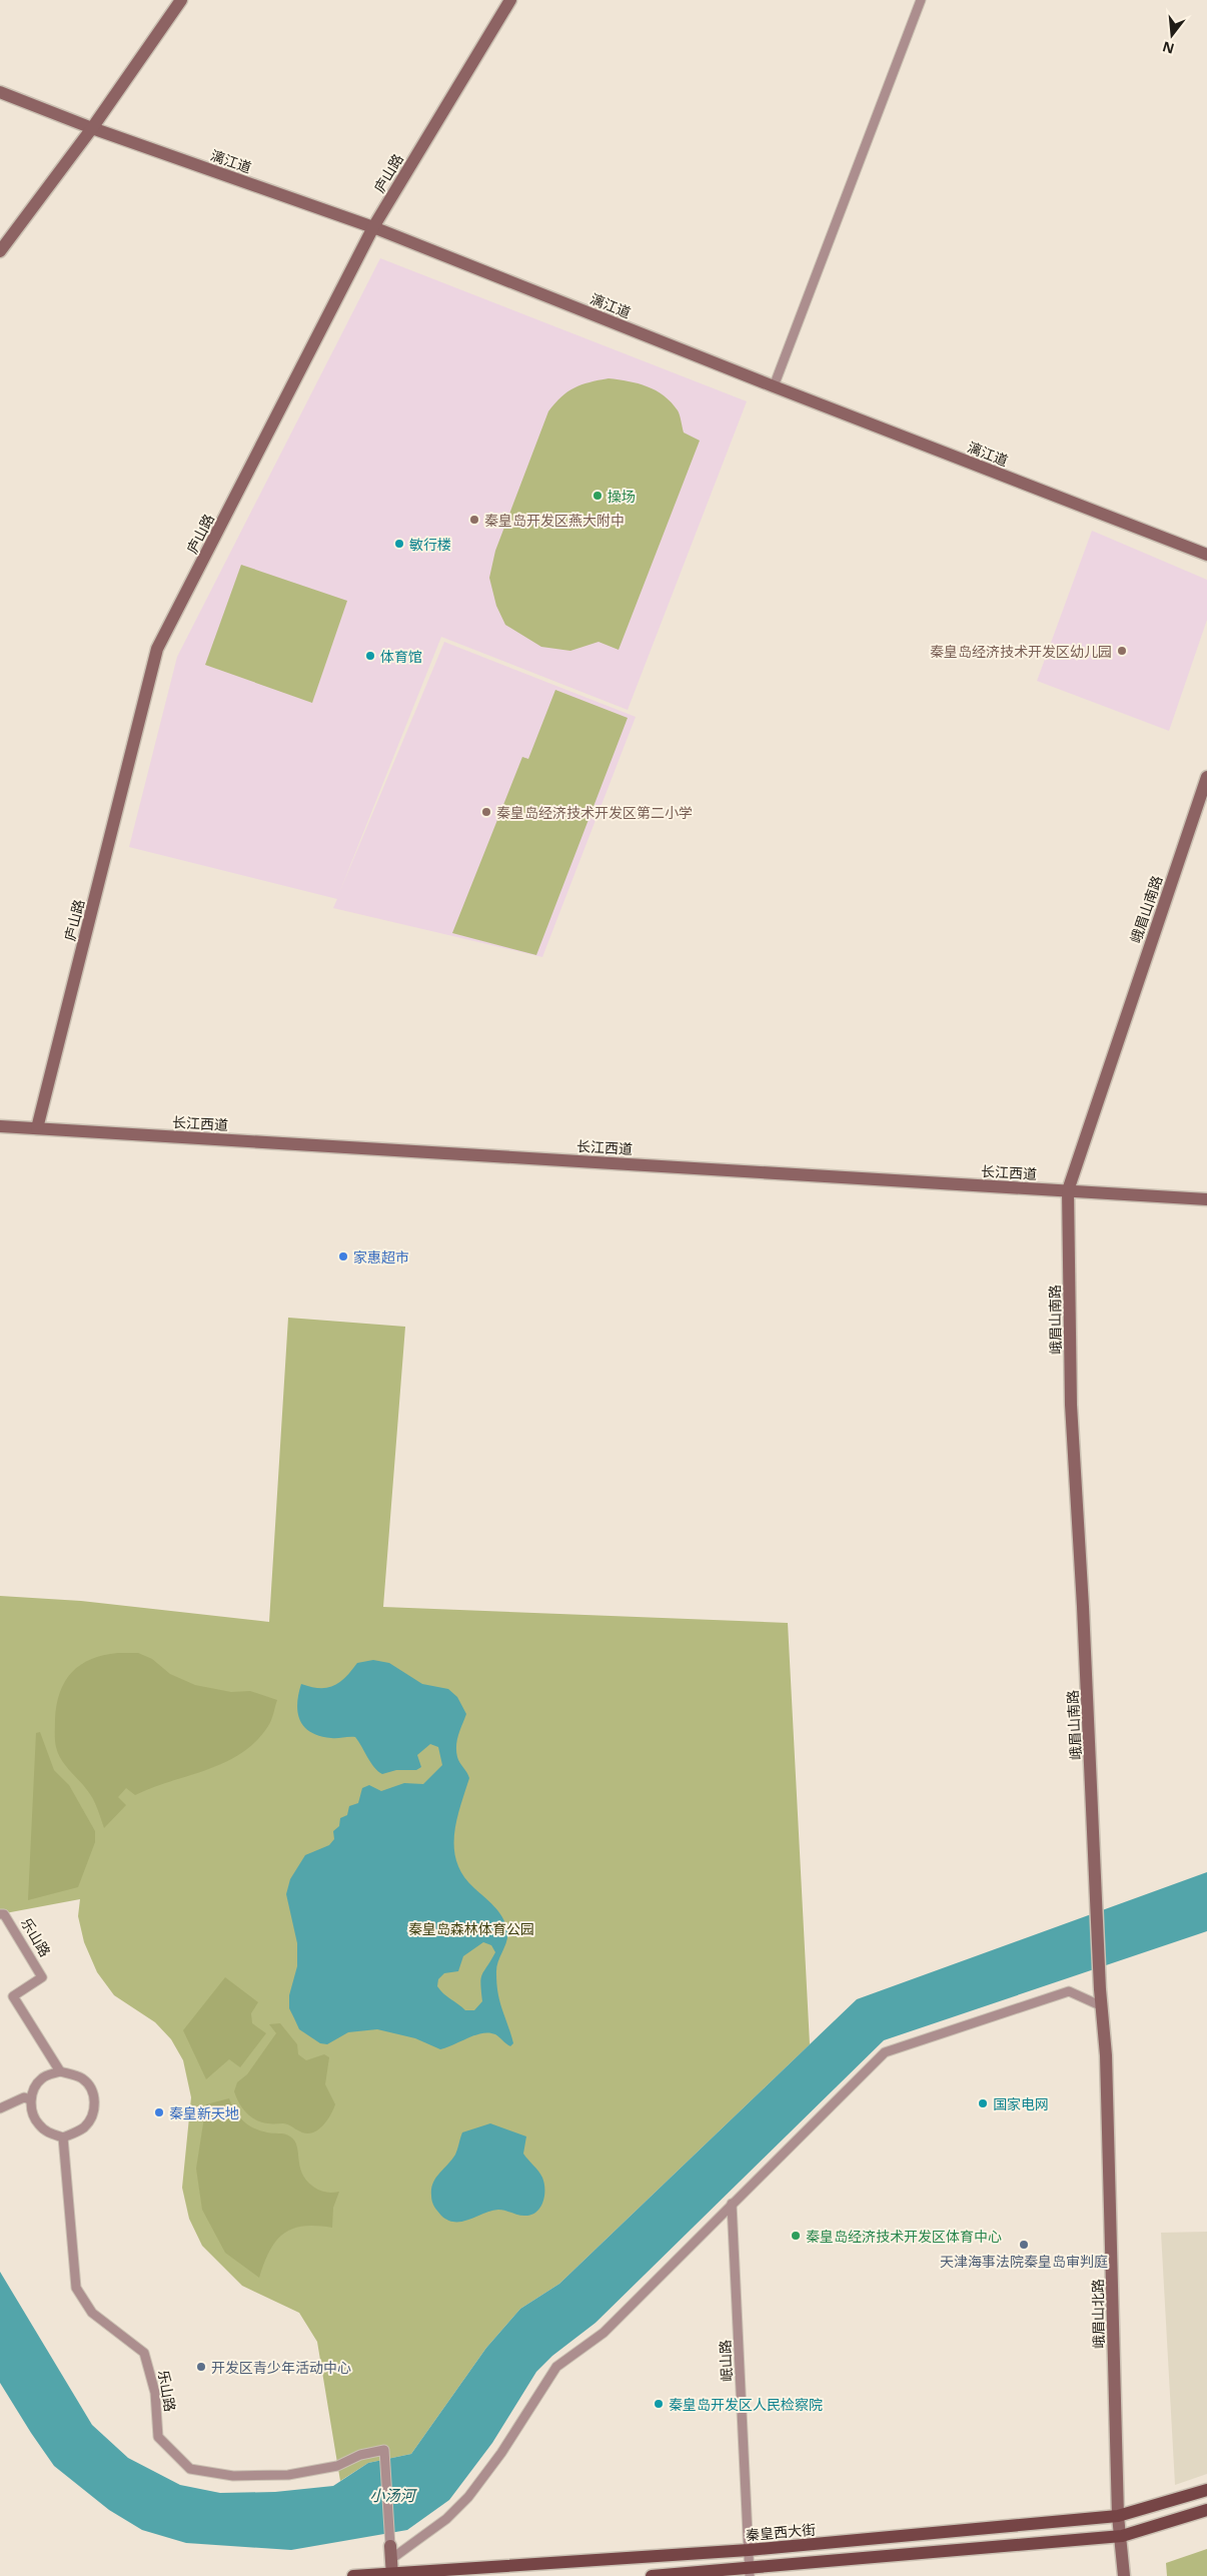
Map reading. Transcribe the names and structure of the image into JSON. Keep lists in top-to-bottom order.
{
  "streets": {
    "main road": ["秦皇西大街"],
    "street": [
      "漓江道",
      "庐山路",
      "峨眉山南路",
      "长江西道",
      "乐山路",
      "峨眉山北路",
      "岷山路"
    ]
  },
  "crossings": [
    ["漓江道", "庐山路"],
    ["庐山路", "长江西道"],
    ["峨眉山南路", "长江西道"],
    ["峨眉山南路", "峨眉山北路"],
    ["峨眉山北路", "秦皇西大街"],
    ["岷山路", "秦皇西大街"]
  ],
  "water": ["小汤河"],
  "parks": ["秦皇岛森林体育公园"],
  "places": [
    "操场",
    "秦皇岛开发区燕大附中",
    "敏行楼",
    "秦皇岛经济技术开发区幼儿园",
    "体育馆",
    "秦皇岛经济技术开发区第二小学",
    "家惠超市",
    "国家电网",
    "秦皇新天地",
    "秦皇岛经济技术开发区体育中心",
    "天津海事法院秦皇岛审判庭",
    "开发区青少年活动中心",
    "秦皇岛开发区人民检察院"
  ],
  "north": "bottom"
}
